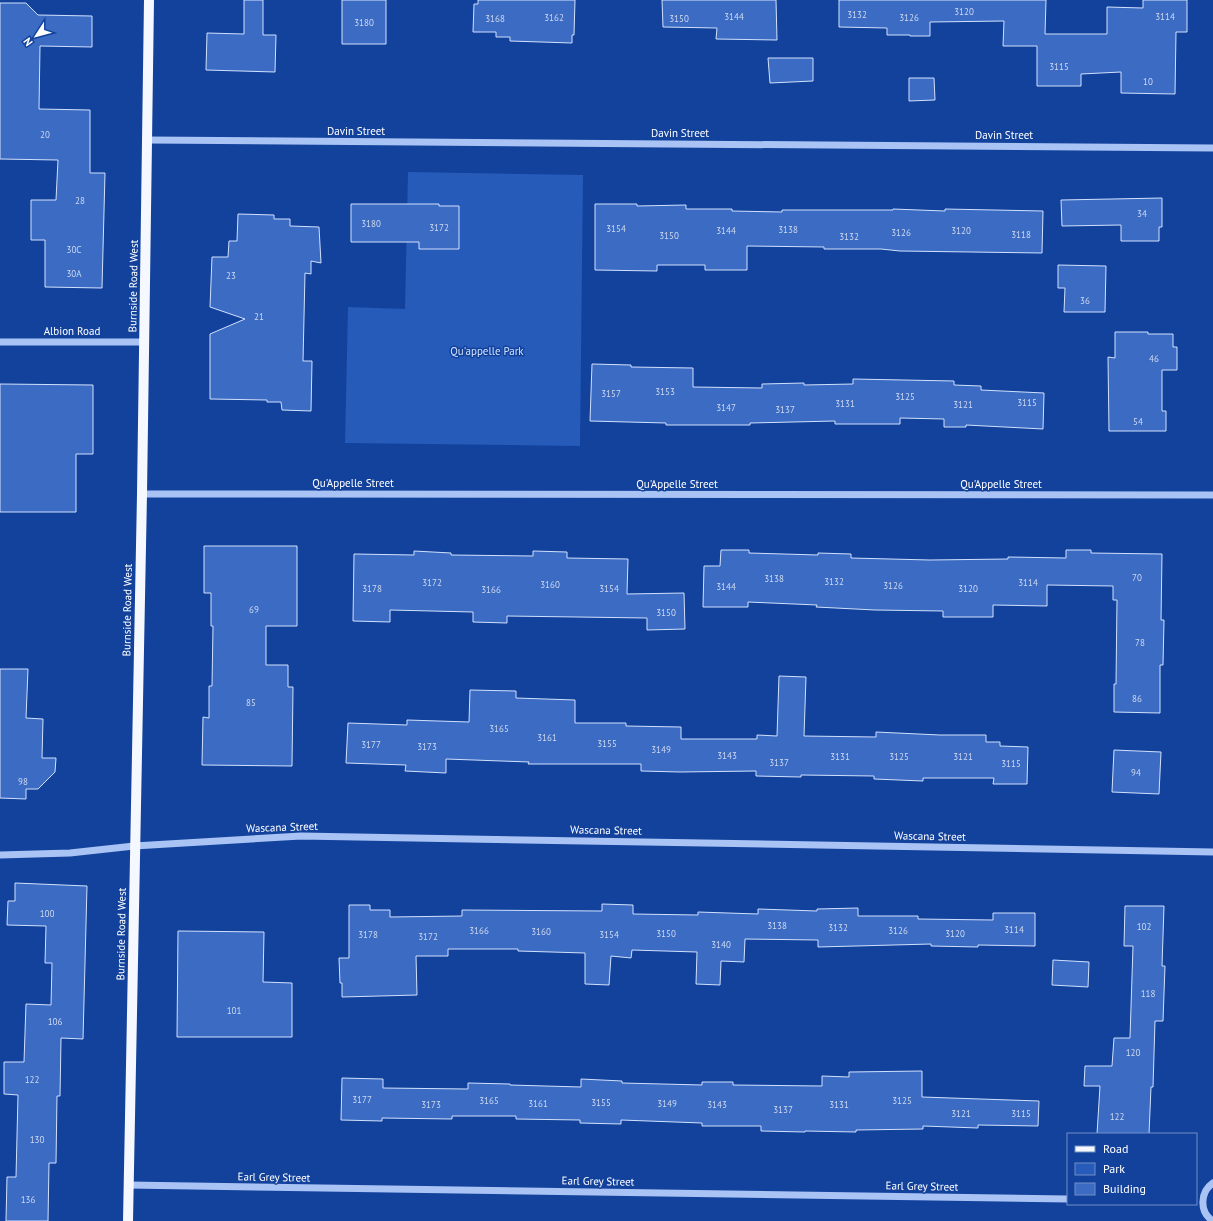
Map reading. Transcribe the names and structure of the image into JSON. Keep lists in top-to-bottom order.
{
  "streets": {
    "main road": ["Burnside Road West"],
    "street": [
      "Davin Street",
      "Albion Road",
      "Qu'Appelle Street",
      "Wascana Street",
      "Earl Grey Street"
    ]
  },
  "crossings": [
    ["Davin Street", "Burnside Road West"],
    ["Burnside Road West", "Albion Road"],
    ["Burnside Road West", "Qu'Appelle Street"],
    ["Burnside Road West", "Wascana Street"],
    ["Burnside Road West", "Earl Grey Street"]
  ],
  "parks": ["Qu'appelle Park"],
  "house_numbers": [
    "3120",
    "3132",
    "3144",
    "3114",
    "3162",
    "3126",
    "3168",
    "3150",
    "3180",
    "3115",
    "10",
    "20",
    "28",
    "34",
    "3180",
    "3172",
    "3154",
    "3138",
    "3144",
    "3120",
    "3126",
    "3118",
    "3150",
    "3132",
    "30C",
    "30A",
    "23",
    "36",
    "21",
    "46",
    "3153",
    "3157",
    "3125",
    "3115",
    "3131",
    "3121",
    "3147",
    "3137",
    "54",
    "70",
    "3138",
    "3132",
    "3172",
    "3114",
    "3160",
    "3126",
    "3144",
    "3178",
    "3154",
    "3120",
    "3166",
    "69",
    "3150",
    "78",
    "86",
    "85",
    "3165",
    "3161",
    "3155",
    "3177",
    "3173",
    "3149",
    "3143",
    "3131",
    "3125",
    "3121",
    "3137",
    "3115",
    "94",
    "98",
    "100",
    "3138",
    "102",
    "3132",
    "3114",
    "3166",
    "3126",
    "3160",
    "3150",
    "3120",
    "3178",
    "3154",
    "3172",
    "3140",
    "118",
    "101",
    "106",
    "120",
    "122",
    "3177",
    "3165",
    "3125",
    "3155",
    "3161",
    "3149",
    "3173",
    "3143",
    "3131",
    "3137",
    "3121",
    "3115",
    "122",
    "130",
    "136"
  ],
  "legend": ["Road", "Park", "Building"],
  "north": "bottom left"
}
